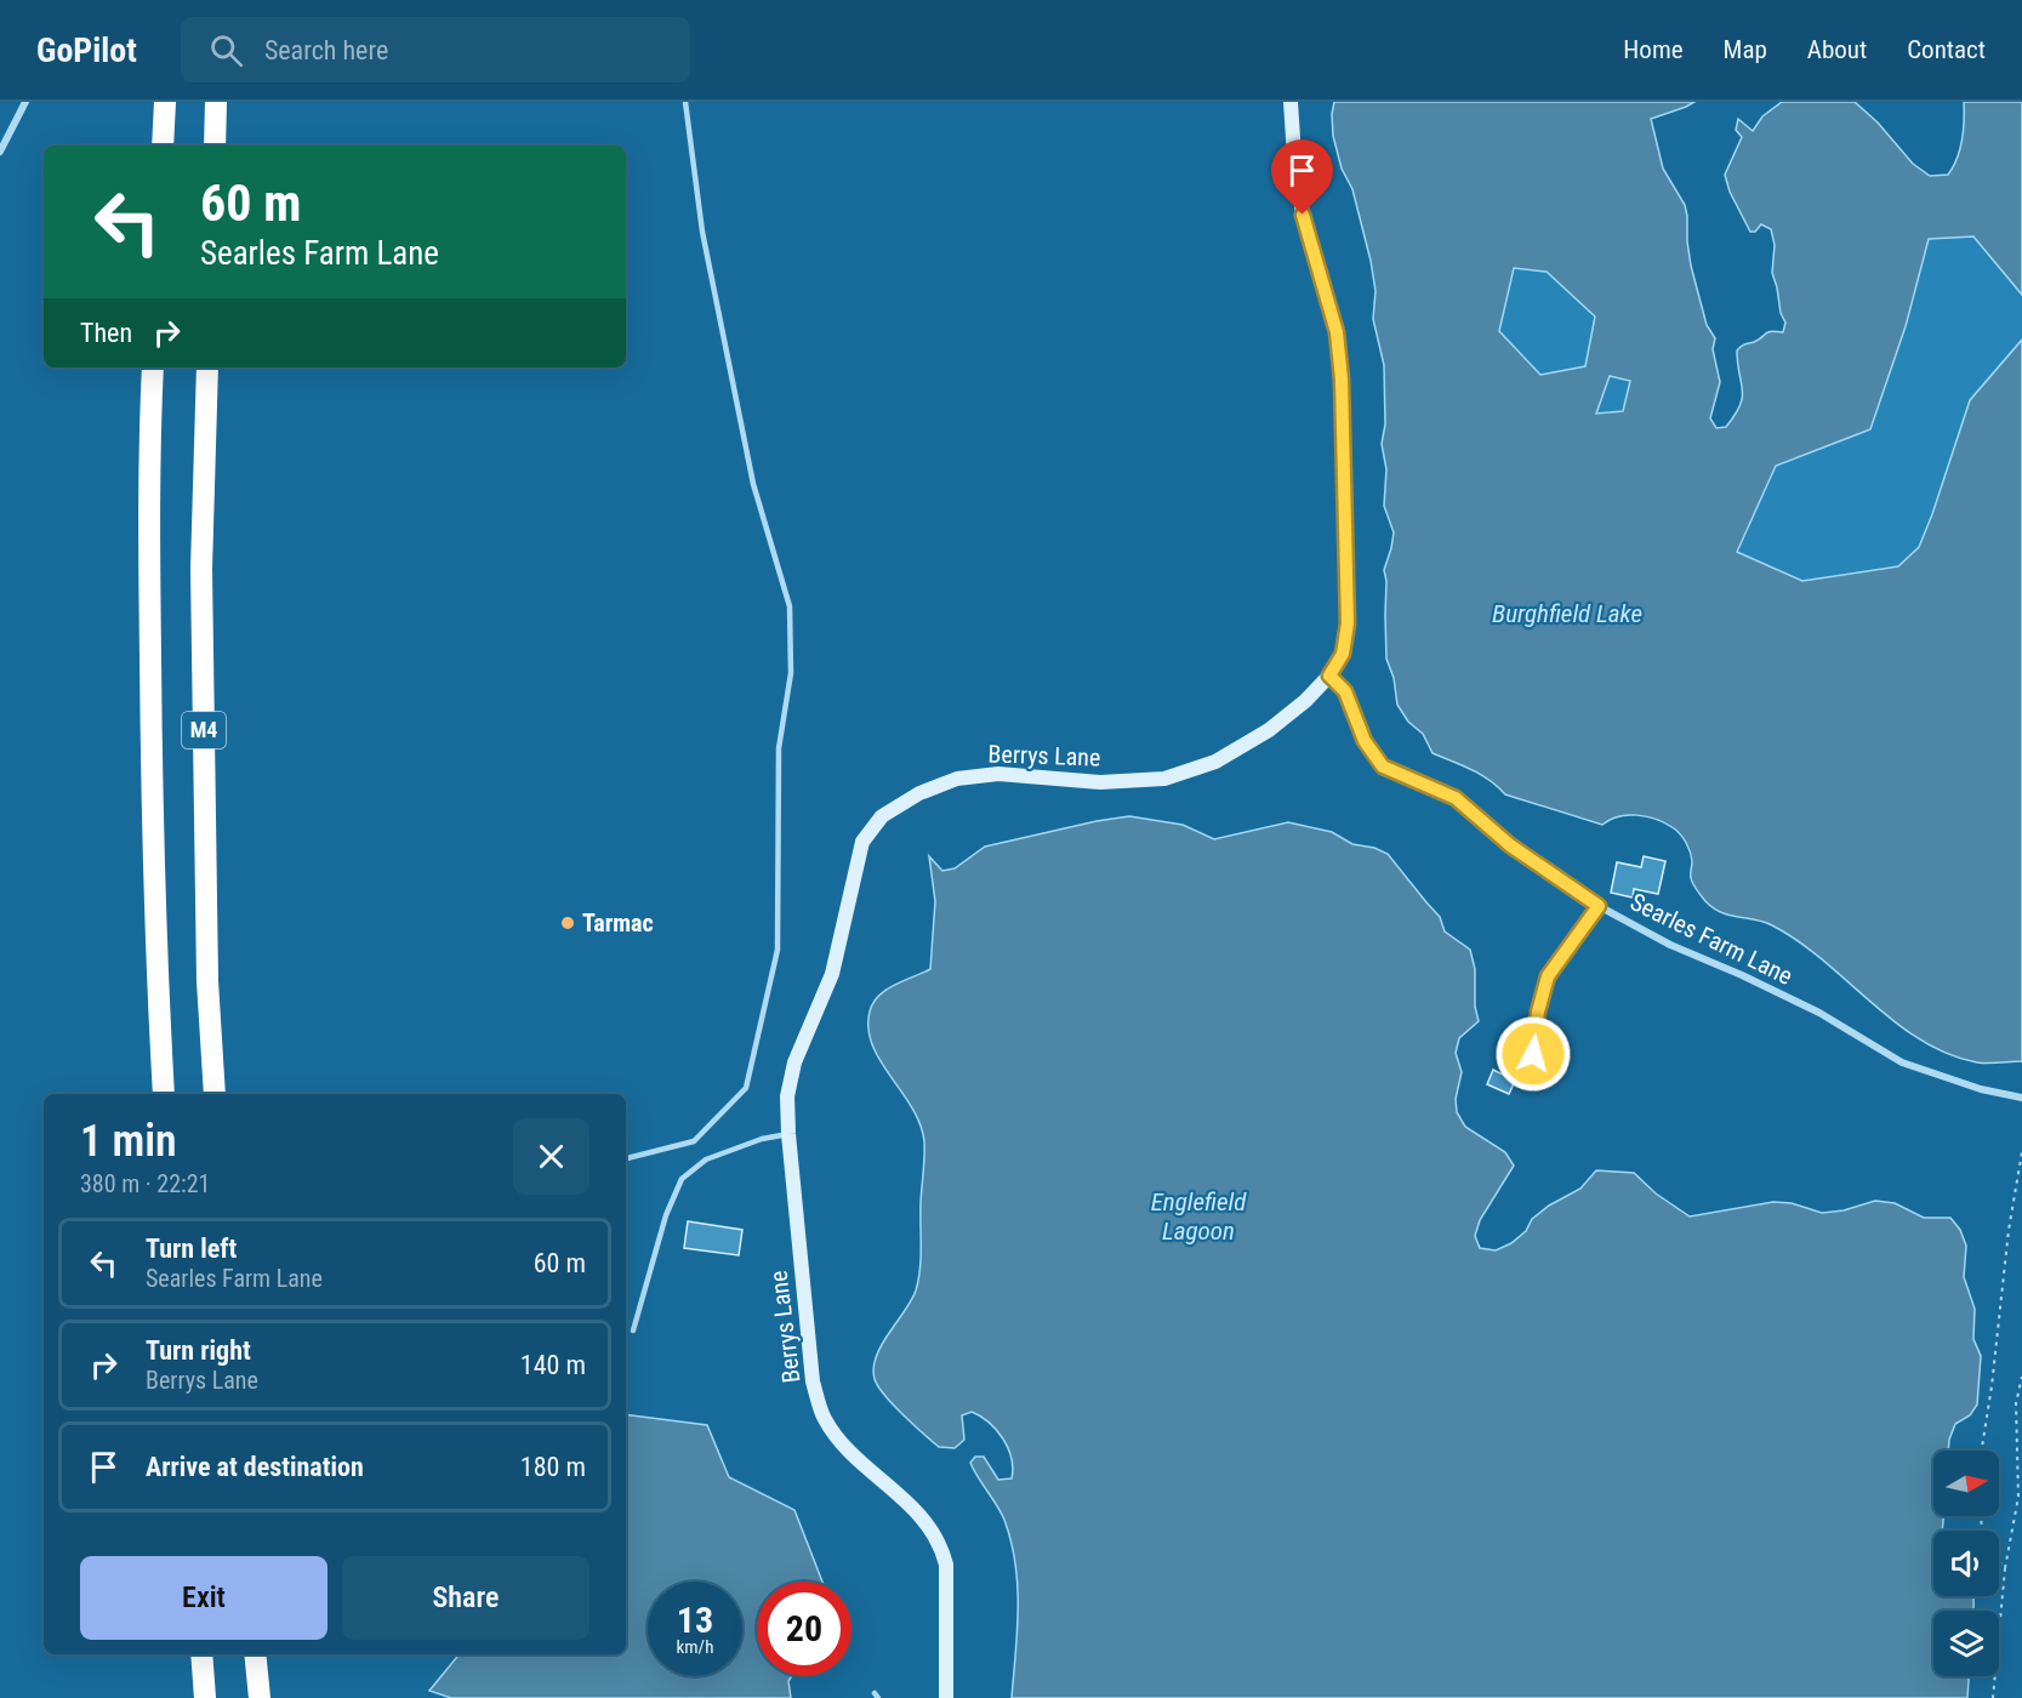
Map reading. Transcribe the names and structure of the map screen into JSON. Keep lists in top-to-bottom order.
{
  "streets": {
    "highway": ["M4"],
    "street": ["Berrys Lane", "Searles Farm Lane"]
  },
  "crossings": [
    ["Berrys Lane", "Searles Farm Lane"]
  ],
  "water": ["Burghfield Lake", "Englefield Lagoon"],
  "places": ["Tarmac"],
  "north": "right",
  "page": {
    "header": "GoPilot",
    "search": "Search here",
    "nav": [
      "Home",
      "Map",
      "About",
      "Contact"
    ],
    "turn": ["60 m", "Searles Farm Lane"],
    "then": "Then",
    "heading": ["1 min", "380 m · 22:21"],
    "list": [
      {
        "name": "Turn left",
        "note": "Searles Farm Lane",
        "value": "60 m"
      },
      {
        "name": "Turn right",
        "note": "Berrys Lane",
        "value": "140 m"
      },
      {
        "name": "Arrive at destination",
        "value": "180 m"
      }
    ],
    "buttons": ["Exit", "Share"],
    "speed": "13 km/h",
    "limit": "20"
  }
}
